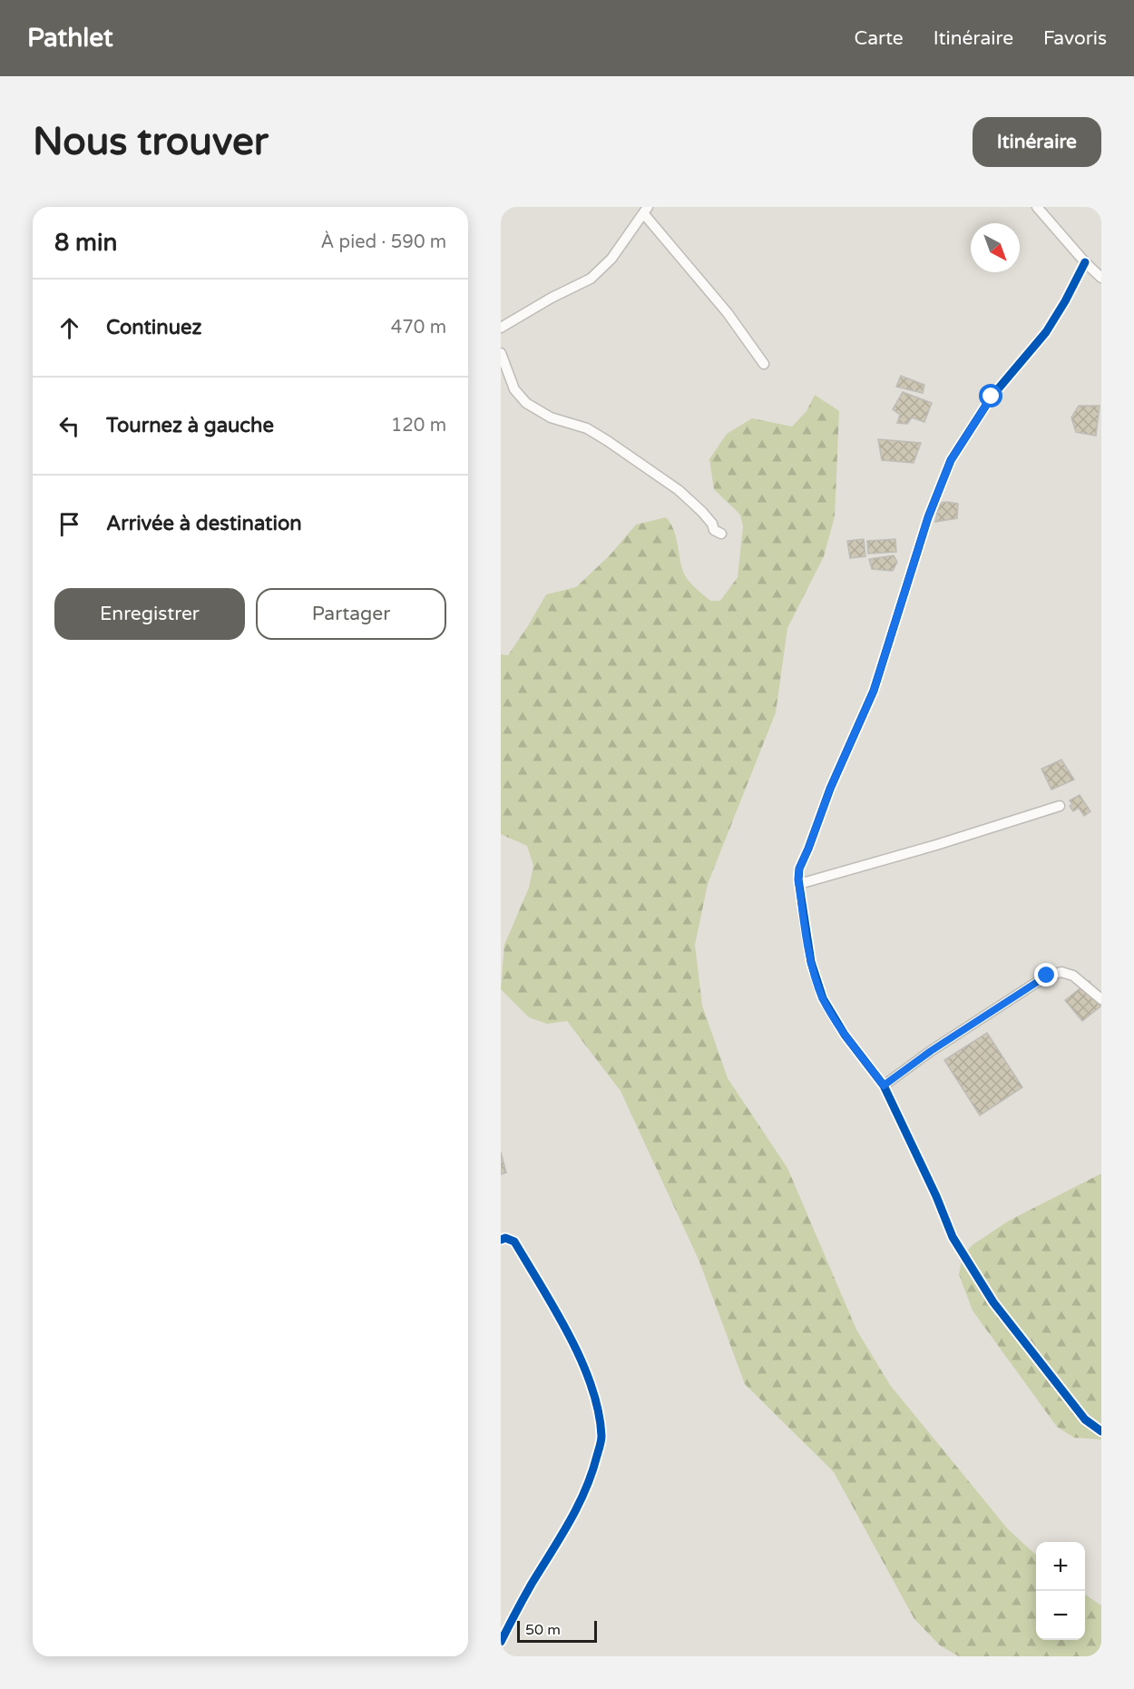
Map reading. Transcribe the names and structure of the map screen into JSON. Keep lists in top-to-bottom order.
{
  "scale_bar": "50 m",
  "north": "bottom right",
  "page": {
    "header": "Pathlet",
    "nav": ["Carte", "Itinéraire", "Favoris"],
    "buttons": [
      "Itinéraire",
      ["Enregistrer", "Partager"]
    ],
    "title": "Nous trouver",
    "heading": ["8 min", "À pied · 590 m"],
    "list": [
      ["Continuez", "470 m"],
      ["Tournez à gauche", "120 m"],
      "Arrivée à destination"
    ],
    "map_buttons": ["+", "−"],
    "scale": "50 m"
  }
}
